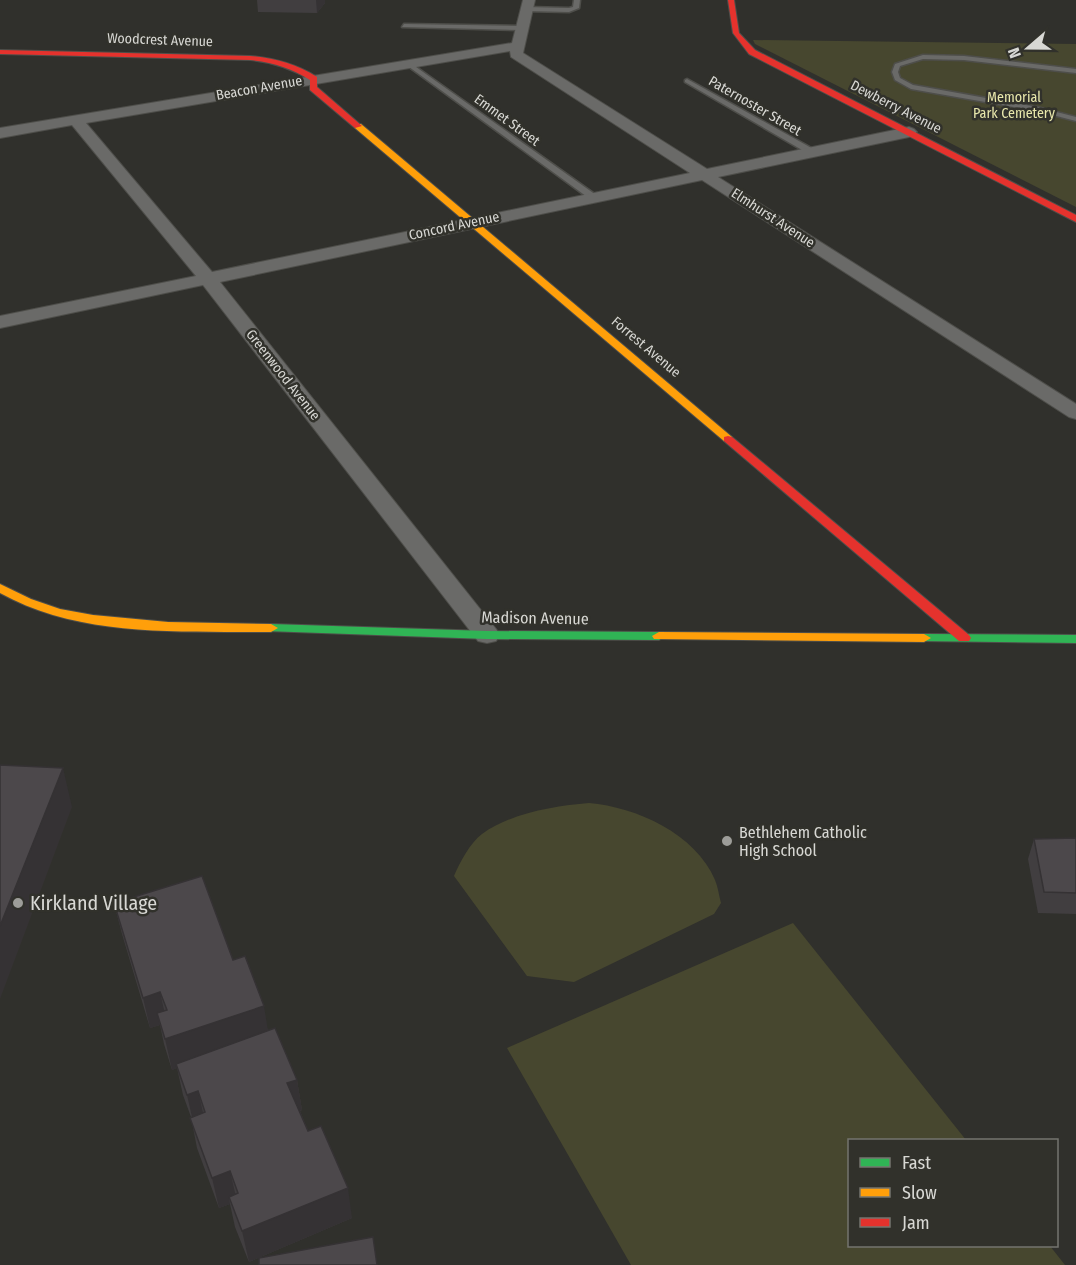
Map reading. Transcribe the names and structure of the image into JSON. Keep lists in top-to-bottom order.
{
  "streets": {
    "street": [
      "Woodcrest Avenue",
      "Beacon Avenue",
      "Dewberry Avenue",
      "Elmhurst Avenue",
      "Concord Avenue",
      "Forrest Avenue",
      "Greenwood Avenue",
      "Madison Avenue"
    ],
    "lane": ["Paternoster Street", "Emmet Street"]
  },
  "crossings": [
    ["Woodcrest Avenue", "Beacon Avenue"],
    ["Woodcrest Avenue", "Forrest Avenue"],
    ["Beacon Avenue", "Emmet Street"],
    ["Beacon Avenue", "Elmhurst Avenue"],
    ["Beacon Avenue", "Forrest Avenue"],
    ["Beacon Avenue", "Greenwood Avenue"],
    ["Paternoster Street", "Concord Avenue"],
    ["Dewberry Avenue", "Concord Avenue"],
    ["Emmet Street", "Concord Avenue"],
    ["Elmhurst Avenue", "Concord Avenue"],
    ["Concord Avenue", "Forrest Avenue"],
    ["Concord Avenue", "Greenwood Avenue"],
    ["Forrest Avenue", "Madison Avenue"],
    ["Greenwood Avenue", "Madison Avenue"]
  ],
  "parks": ["Memorial Park Cemetery"],
  "places": ["Bethlehem Catholic High School", "Kirkland Village"],
  "legend": ["Fast", "Slow", "Jam"],
  "north": "left"
}
